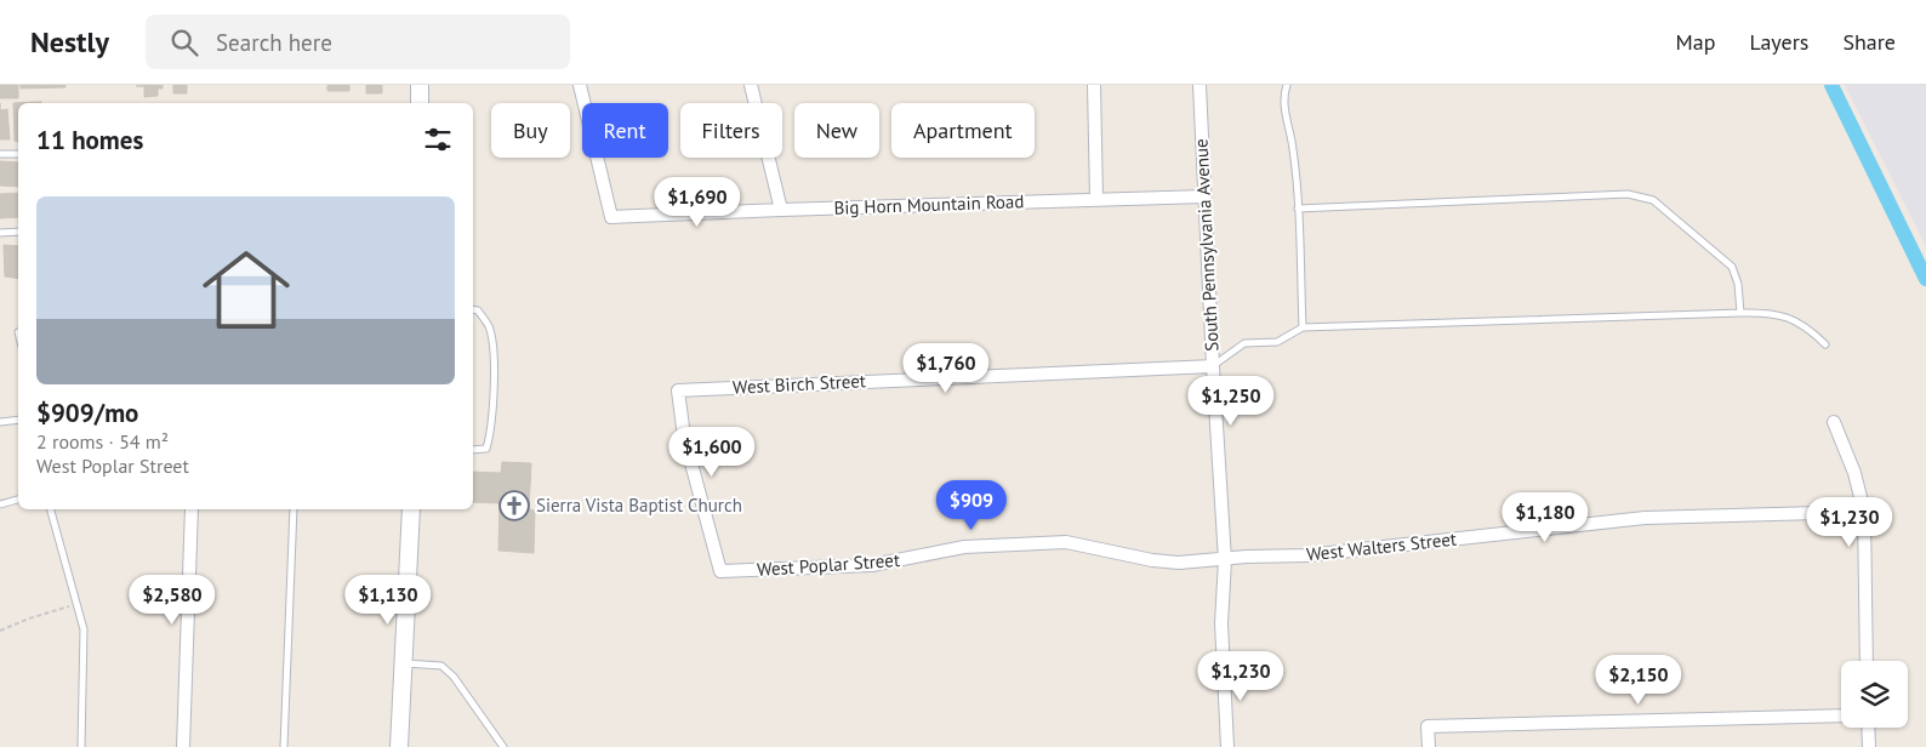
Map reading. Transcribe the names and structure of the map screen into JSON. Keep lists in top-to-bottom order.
{
  "streets": {
    "street": [
      "Big Horn Mountain Road",
      "South Pennsylvania Avenue",
      "West Birch Street",
      "West Walters Street",
      "West Poplar Street"
    ]
  },
  "crossings": [
    ["Big Horn Mountain Road", "South Pennsylvania Avenue"],
    ["South Pennsylvania Avenue", "West Birch Street"],
    ["South Pennsylvania Avenue", "West Walters Street"],
    ["South Pennsylvania Avenue", "West Poplar Street"],
    ["West Birch Street", "West Poplar Street"],
    ["West Walters Street", "West Poplar Street"]
  ],
  "places": {
    "church": ["Sierra Vista Baptist Church"]
  },
  "page": {
    "header": "Nestly",
    "search": "Search here",
    "nav": ["Map", "Layers", "Share"],
    "chip": [
      "Buy",
      "Rent",
      "Filters",
      "New",
      "Apartment"
    ],
    "heading": "11 homes",
    "list": [
      {
        "name": "$909/mo",
        "note": "2 rooms · 54 m² · West Poplar Street"
      }
    ],
    "price": [
      "$1,690",
      "$1,760",
      "$1,250",
      "$1,600",
      "$909",
      "$1,180",
      "$1,230",
      "$2,580",
      "$1,130",
      "$1,230",
      "$2,150"
    ]
  }
}
